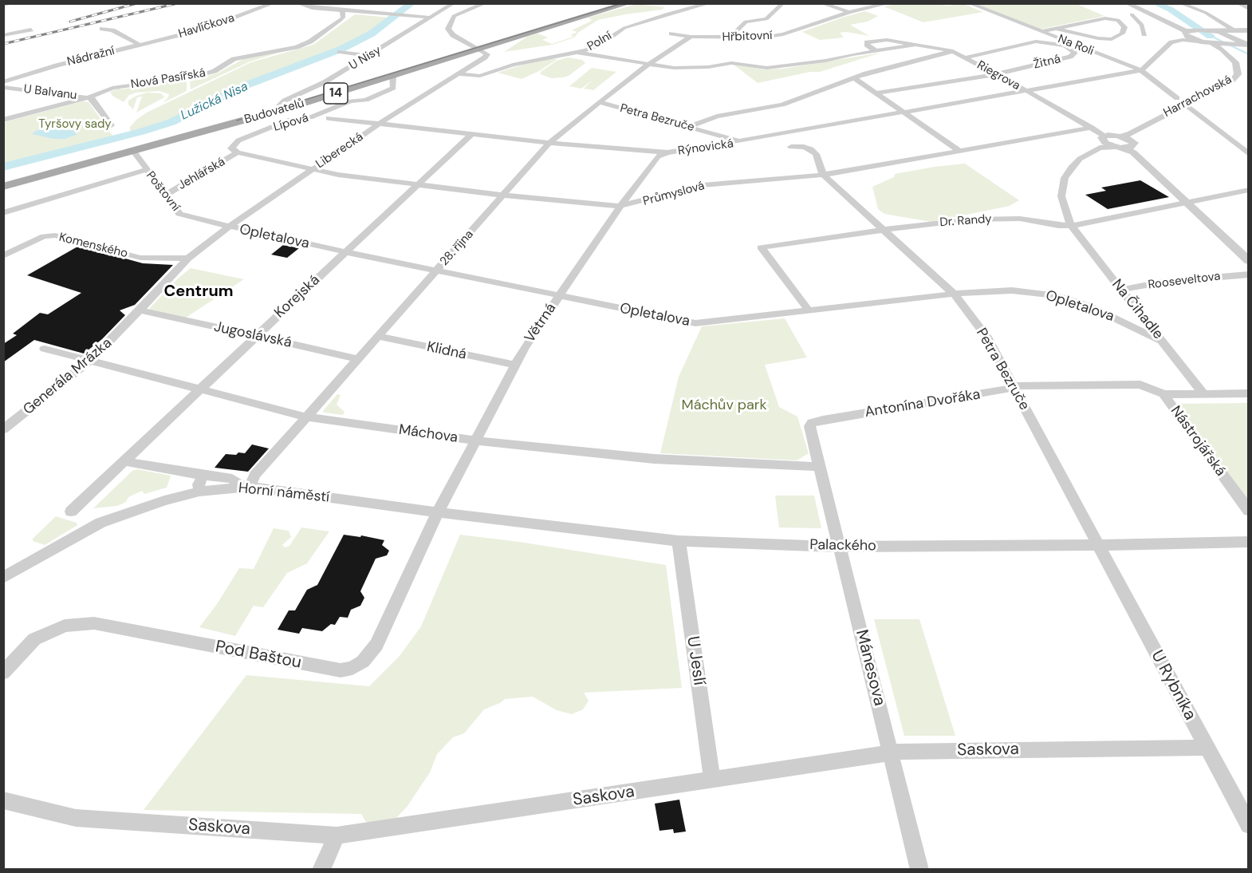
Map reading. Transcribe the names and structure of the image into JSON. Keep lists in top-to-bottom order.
{
  "streets": {
    "main road": ["14", "Budovatelů"],
    "street": [
      "Havlíčkova",
      "Hřbitovní",
      "Polní",
      "Na Roli",
      "Nádražní",
      "U Nisy",
      "Žitná",
      "Riegrova",
      "Nová Pasířská",
      "U Balvanu",
      "Harrachovská",
      "Petra Bezruče",
      "Lípová",
      "Rýnovická",
      "Liberecká",
      "Jehlářská",
      "Poštovní",
      "Průmyslová",
      "Dr. Randy",
      "Opletalova",
      "Komenského",
      "28. října",
      "Rooseveltova",
      "Korejská",
      "Na Čihadle",
      "Větrná",
      "Jugoslávská",
      "Klidná",
      "Generála Mrázka",
      "Antonína Dvořáka",
      "Máchova",
      "Nástrojářská",
      "Horní náměstí",
      "Palackého",
      "Pod Baštou",
      "U Jeslí",
      "Mánesova",
      "U Rybníka",
      "Saskova"
    ]
  },
  "crossings": [
    ["Havlíčkova", "Nádražní"],
    ["Hřbitovní", "28. října"],
    ["Polní", "Liberecká"],
    ["Na Roli", "Rýnovická"],
    ["U Nisy", "Budovatelů"],
    ["Žitná", "Riegrova"],
    ["Riegrova", "Harrachovská"],
    ["Riegrova", "Rýnovická"],
    ["Riegrova", "Průmyslová"],
    ["Riegrova", "Dr. Randy"],
    ["Nová Pasířská", "U Balvanu"],
    ["Harrachovská", "Průmyslová"],
    ["Harrachovská", "Dr. Randy"],
    ["Harrachovská", "Na Čihadle"],
    ["Budovatelů", "Lípová"],
    ["Budovatelů", "Liberecká"],
    ["Budovatelů", "Poštovní"],
    ["Petra Bezruče", "Rýnovická"],
    ["Petra Bezruče", "Průmyslová"],
    ["Petra Bezruče", "Dr. Randy"],
    ["Petra Bezruče", "Opletalova"],
    ["Petra Bezruče", "28. října"],
    ["Petra Bezruče", "Antonína Dvořáka"],
    ["Petra Bezruče", "Palackého"],
    ["Petra Bezruče", "U Rybníka"],
    ["Lípová", "Jehlářská"],
    ["Rýnovická", "Liberecká"],
    ["Rýnovická", "28. října"],
    ["Rýnovická", "Korejská"],
    ["Rýnovická", "Větrná"],
    ["Liberecká", "Poštovní"],
    ["Liberecká", "Průmyslová"],
    ["Liberecká", "Opletalova"],
    ["Liberecká", "Komenského"],
    ["Liberecká", "Generála Mrázka"],
    ["Jehlářská", "Poštovní"],
    ["Poštovní", "Opletalova"],
    ["Průmyslová", "28. října"],
    ["Průmyslová", "Korejská"],
    ["Průmyslová", "Větrná"],
    ["Dr. Randy", "Opletalova"],
    ["Dr. Randy", "Na Čihadle"],
    ["Opletalova", "28. října"],
    ["Opletalova", "Korejská"],
    ["Opletalova", "Na Čihadle"],
    ["Opletalova", "Větrná"],
    ["Komenského", "Generála Mrázka"],
    ["28. října", "Jugoslávská"],
    ["28. října", "Klidná"],
    ["28. října", "Máchova"],
    ["28. října", "Horní náměstí"],
    ["Rooseveltova", "Na Čihadle"],
    ["Korejská", "Jugoslávská"],
    ["Korejská", "Máchova"],
    ["Na Čihadle", "Nástrojářská"],
    ["Větrná", "Klidná"],
    ["Větrná", "Máchova"],
    ["Větrná", "Horní náměstí"],
    ["Větrná", "Palackého"],
    ["Větrná", "Pod Baštou"],
    ["Generála Mrázka", "Máchova"],
    ["Antonína Dvořáka", "Máchova"],
    ["Antonína Dvořáka", "Nástrojářská"],
    ["Antonína Dvořáka", "Mánesova"],
    ["Máchova", "Mánesova"],
    ["Horní náměstí", "Palackého"],
    ["Horní náměstí", "Pod Baštou"],
    ["Palackého", "Pod Baštou"],
    ["Palackého", "U Jeslí"],
    ["Palackého", "Mánesova"],
    ["Palackého", "U Rybníka"],
    ["U Jeslí", "Saskova"],
    ["Mánesova", "Saskova"],
    ["U Rybníka", "Saskova"]
  ],
  "districts": ["Centrum"],
  "water": ["Lužická Nisa"],
  "parks": ["Tyršovy sady", "Máchův park"]
}
